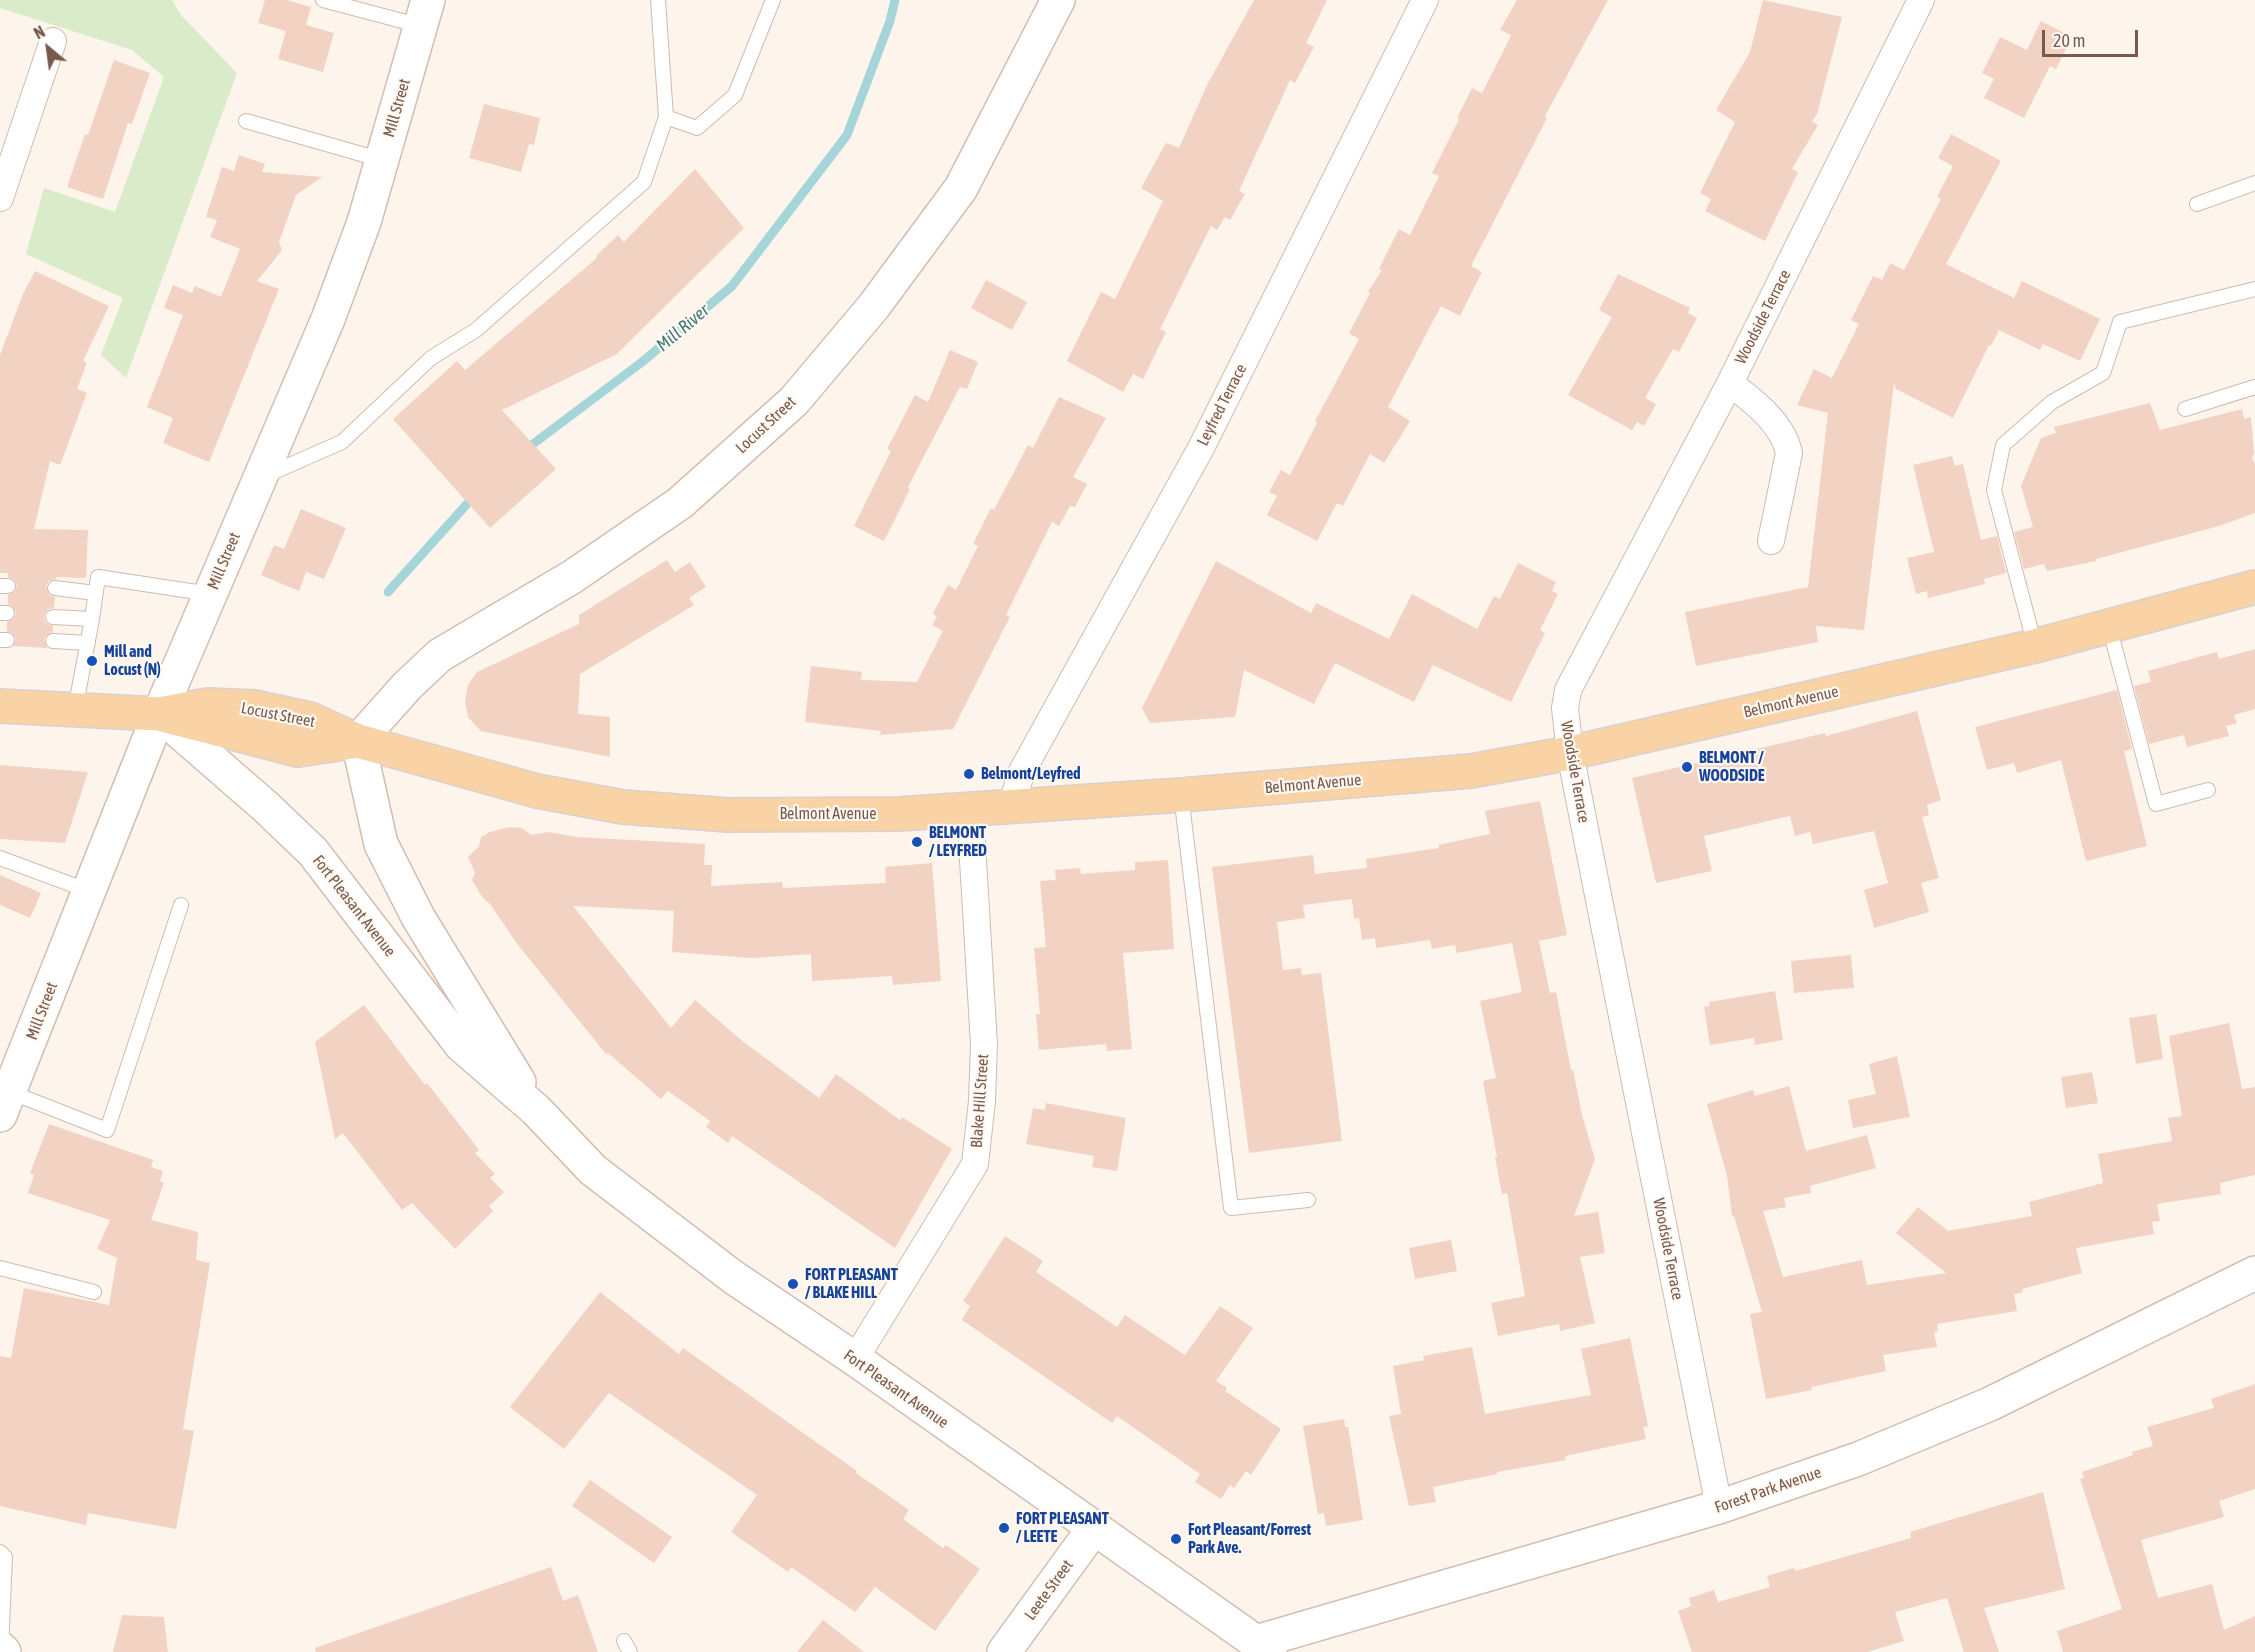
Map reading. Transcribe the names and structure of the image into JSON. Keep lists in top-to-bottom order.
{
  "streets": {
    "main road": ["Locust Street", "Belmont Avenue"],
    "street": [
      "Mill Street",
      "Woodside Terrace",
      "Leyfred Terrace",
      "Fort Pleasant Avenue",
      "Blake Hill Street",
      "Forest Park Avenue",
      "Leete Street"
    ]
  },
  "crossings": [
    ["Mill Street", "Locust Street"],
    ["Mill Street", "Fort Pleasant Avenue"],
    ["Woodside Terrace", "Belmont Avenue"],
    ["Woodside Terrace", "Forest Park Avenue"],
    ["Leyfred Terrace", "Belmont Avenue"],
    ["Locust Street", "Belmont Avenue"],
    ["Locust Street", "Fort Pleasant Avenue"],
    ["Belmont Avenue", "Fort Pleasant Avenue"],
    ["Belmont Avenue", "Blake Hill Street"],
    ["Fort Pleasant Avenue", "Blake Hill Street"],
    ["Fort Pleasant Avenue", "Forest Park Avenue"],
    ["Fort Pleasant Avenue", "Leete Street"]
  ],
  "water": ["Mill River"],
  "places": [
    "Mill and Locust (N)",
    "BELMONT / WOODSIDE",
    "Belmont/Leyfred",
    "BELMONT / LEYFRED",
    "FORT PLEASANT / BLAKE HILL",
    "FORT PLEASANT / LEETE",
    "Fort Pleasant/Forrest Park Ave."
  ],
  "scale_bar": "20 m",
  "north": "top left"
}
